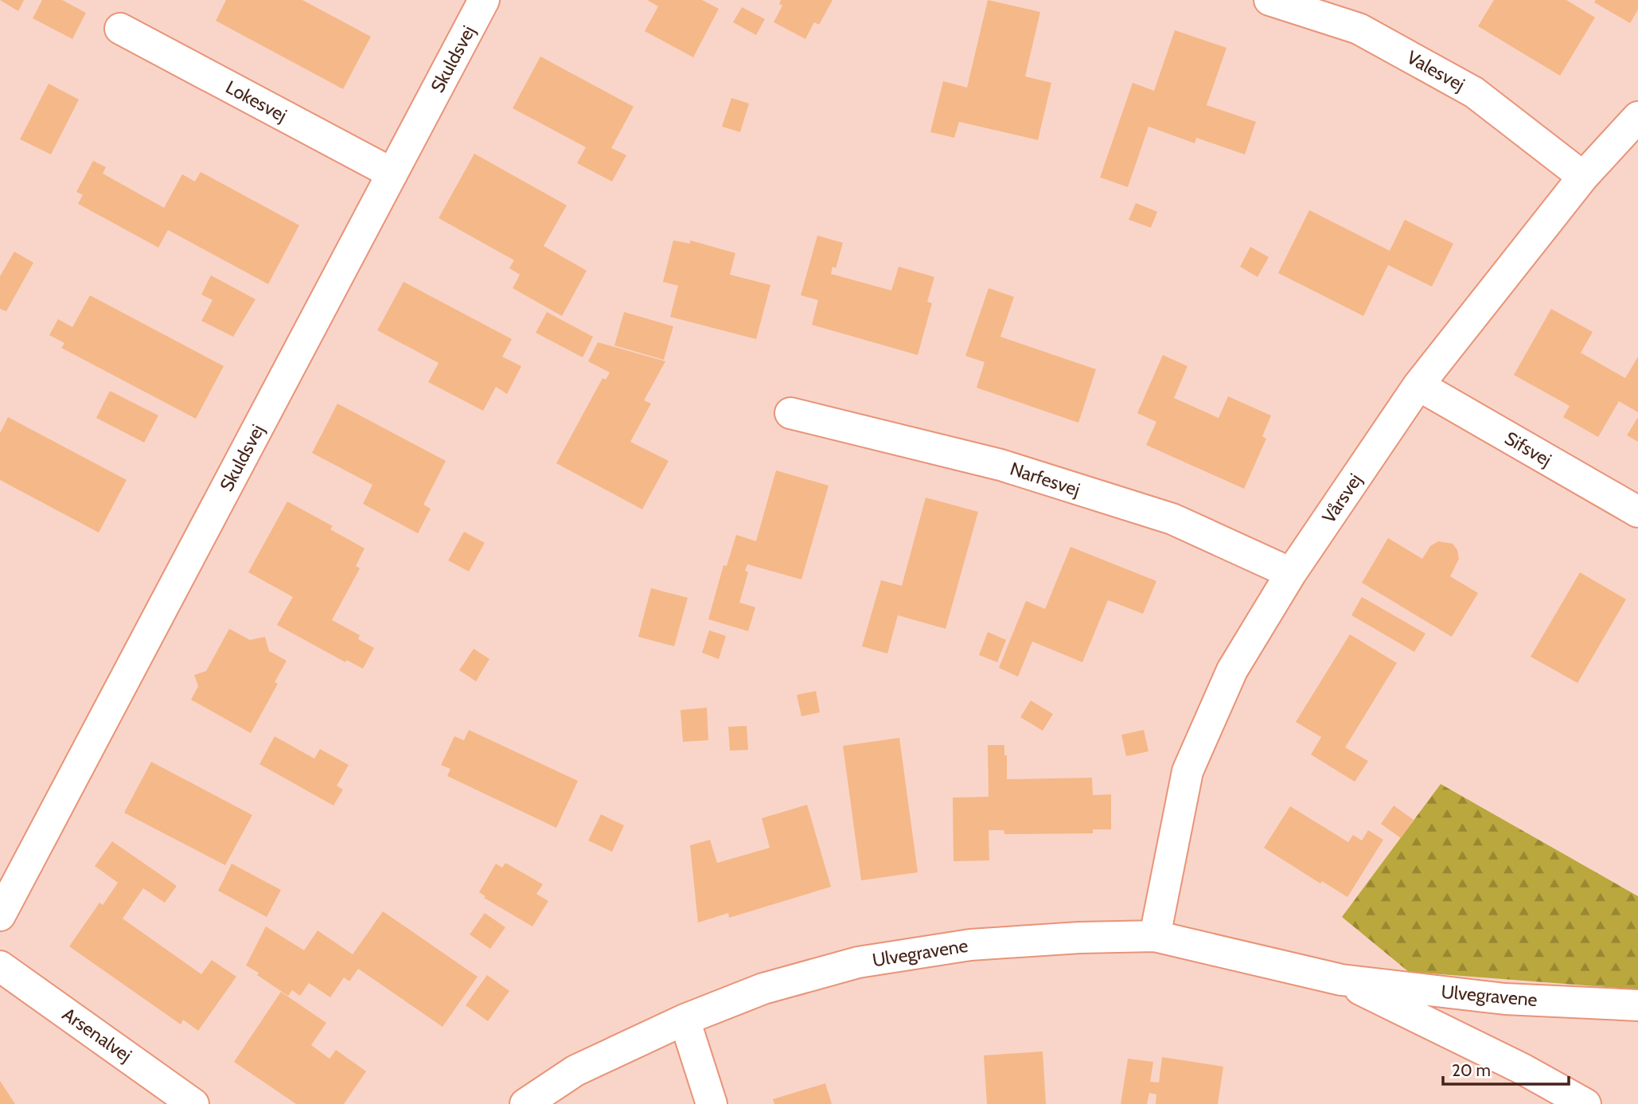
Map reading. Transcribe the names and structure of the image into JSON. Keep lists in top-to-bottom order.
{
  "streets": {
    "street": [
      "Skuldsvej",
      "Valesvej",
      "Lokesvej",
      "Sifsvej",
      "Narfesvej",
      "Vårsvej",
      "Ulvegravene",
      "Arsenalvej"
    ]
  },
  "crossings": [
    ["Skuldsvej", "Lokesvej"],
    ["Valesvej", "Vårsvej"],
    ["Sifsvej", "Vårsvej"],
    ["Narfesvej", "Vårsvej"],
    ["Vårsvej", "Ulvegravene"]
  ],
  "scale_bar": "20 m"
}
